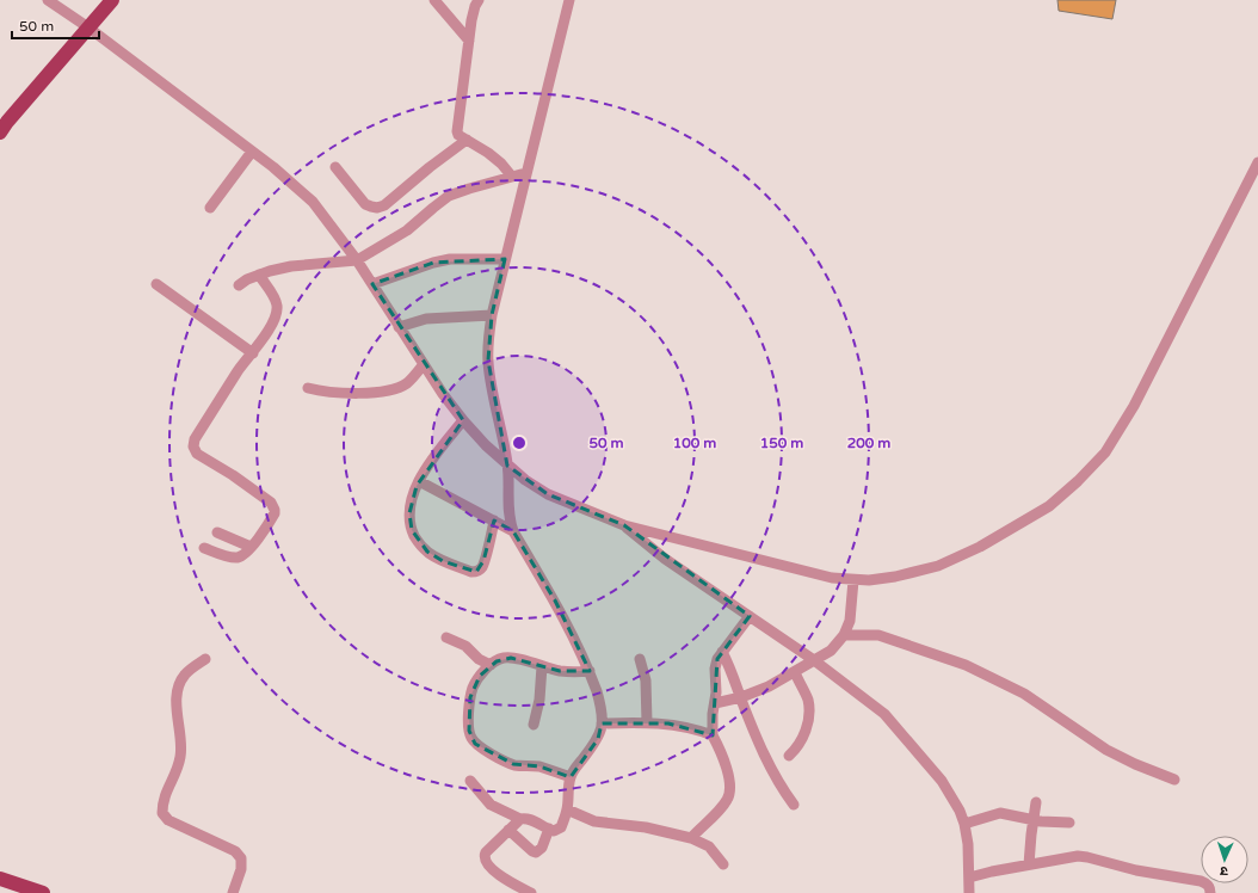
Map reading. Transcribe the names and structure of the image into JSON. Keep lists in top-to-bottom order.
{
  "scale_bar": "50 m",
  "north": "bottom",
  "rings": [
    "50 m",
    "100 m",
    "150 m",
    "200 m"
  ]
}
